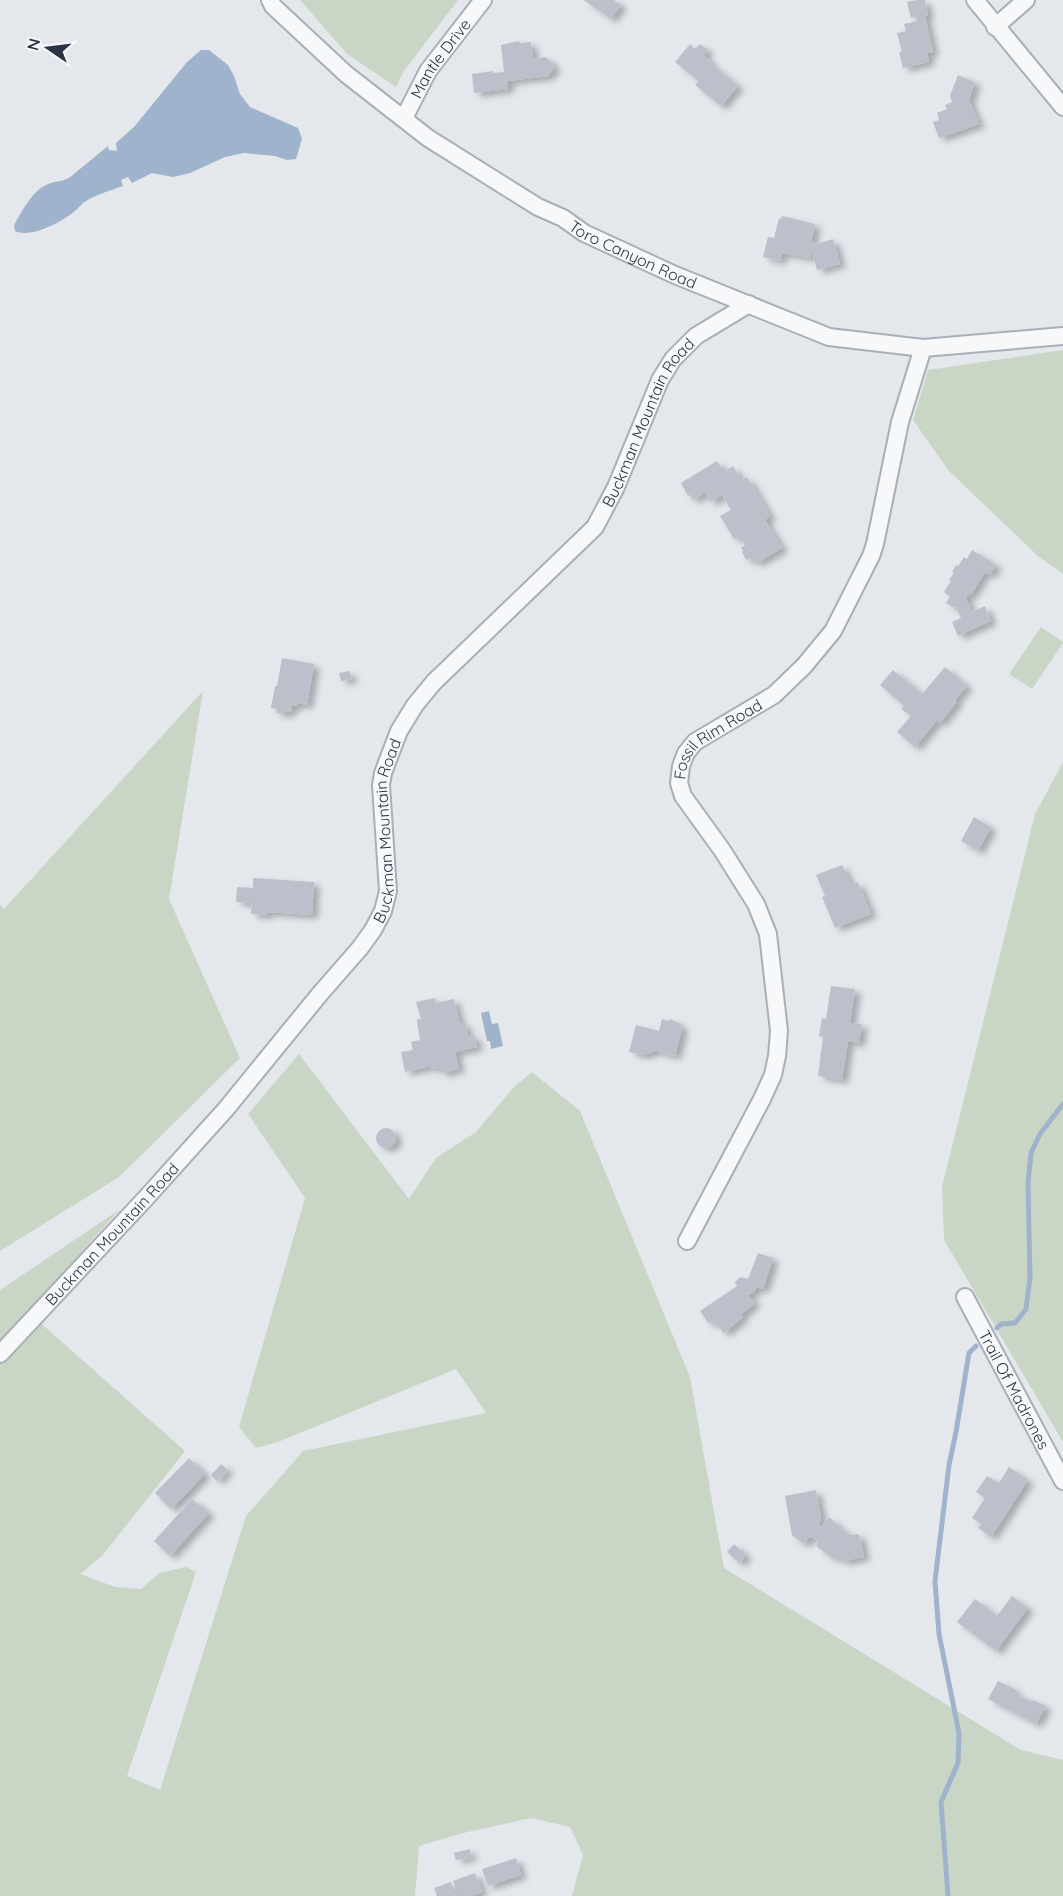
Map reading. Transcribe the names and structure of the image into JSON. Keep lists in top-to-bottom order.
{
  "streets": {
    "street": [
      "Mantle Drive",
      "Toro Canyon Road",
      "Buckman Mountain Road",
      "Fossil Rim Road",
      "Trail Of Madrones"
    ]
  },
  "crossings": [
    ["Mantle Drive", "Toro Canyon Road"],
    ["Toro Canyon Road", "Buckman Mountain Road"],
    ["Toro Canyon Road", "Fossil Rim Road"]
  ],
  "north": "left"
}
